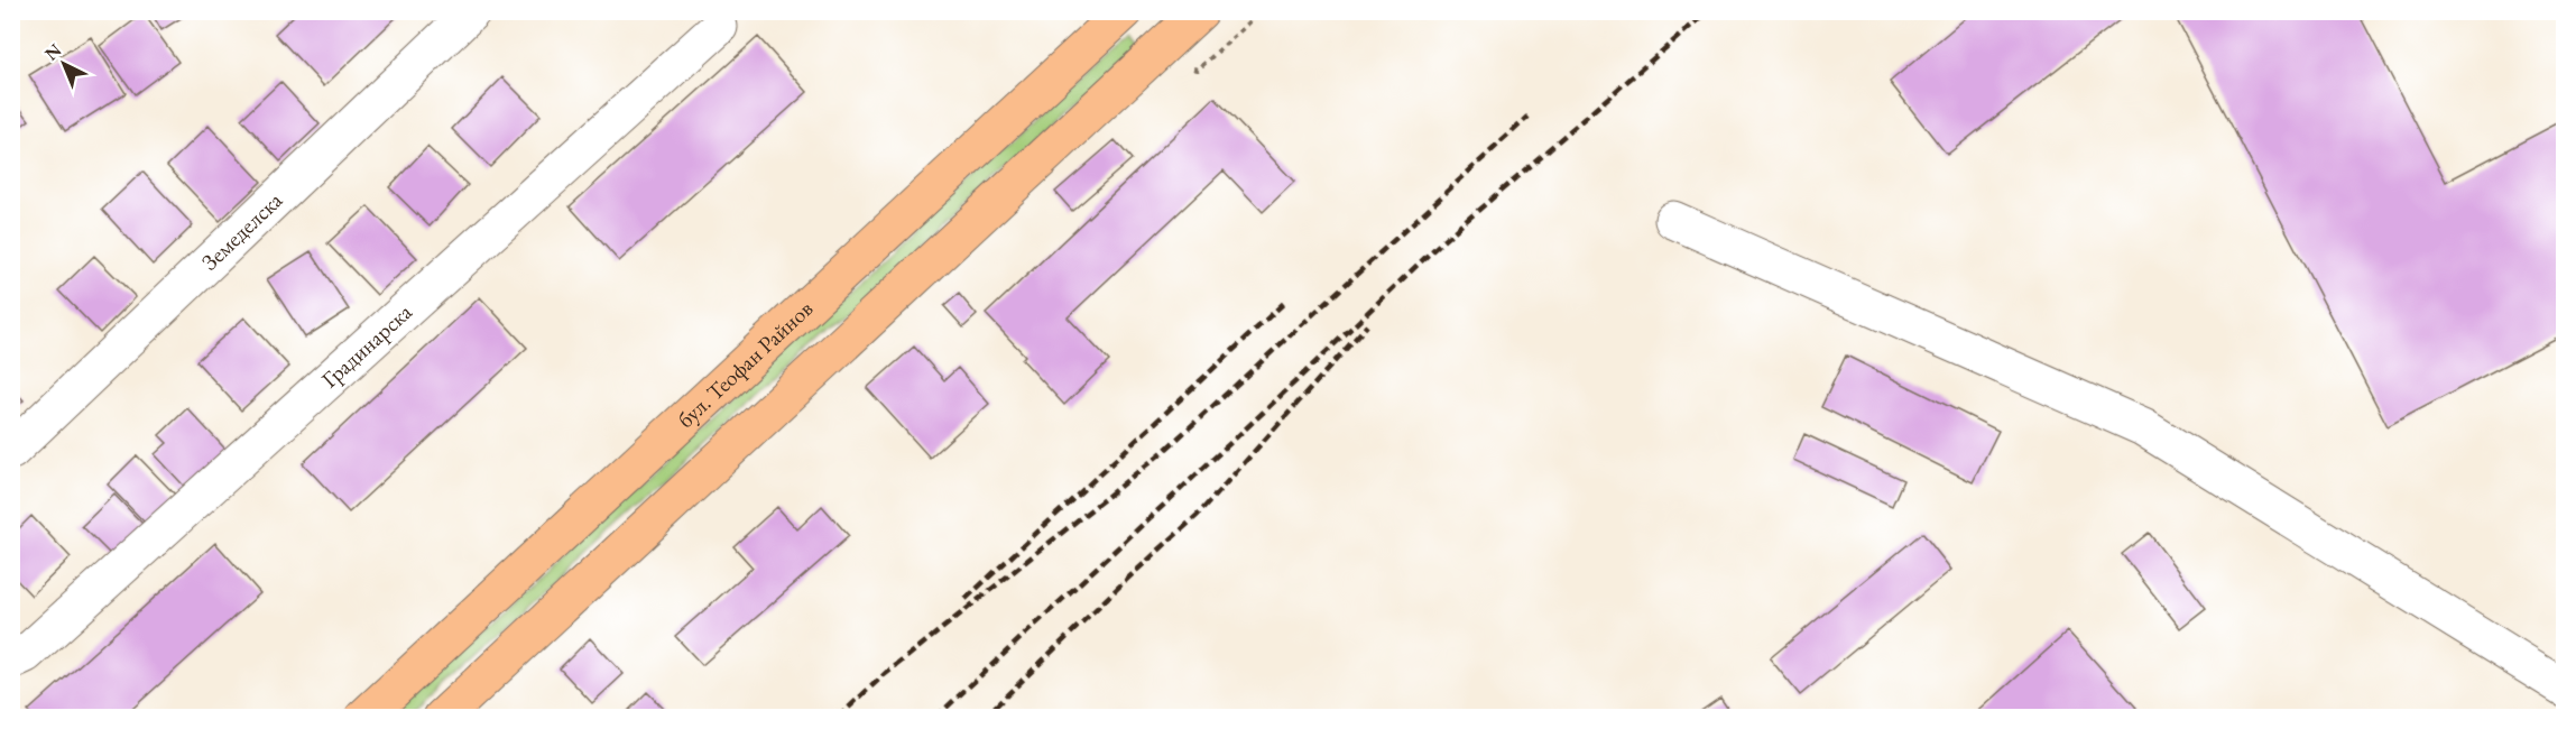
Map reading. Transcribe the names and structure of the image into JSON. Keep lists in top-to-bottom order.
{
  "streets": {
    "main road": ["бул. Теофан Райнов"],
    "street": ["Земеделска", "Градинарска"]
  },
  "north": "top left"
}
